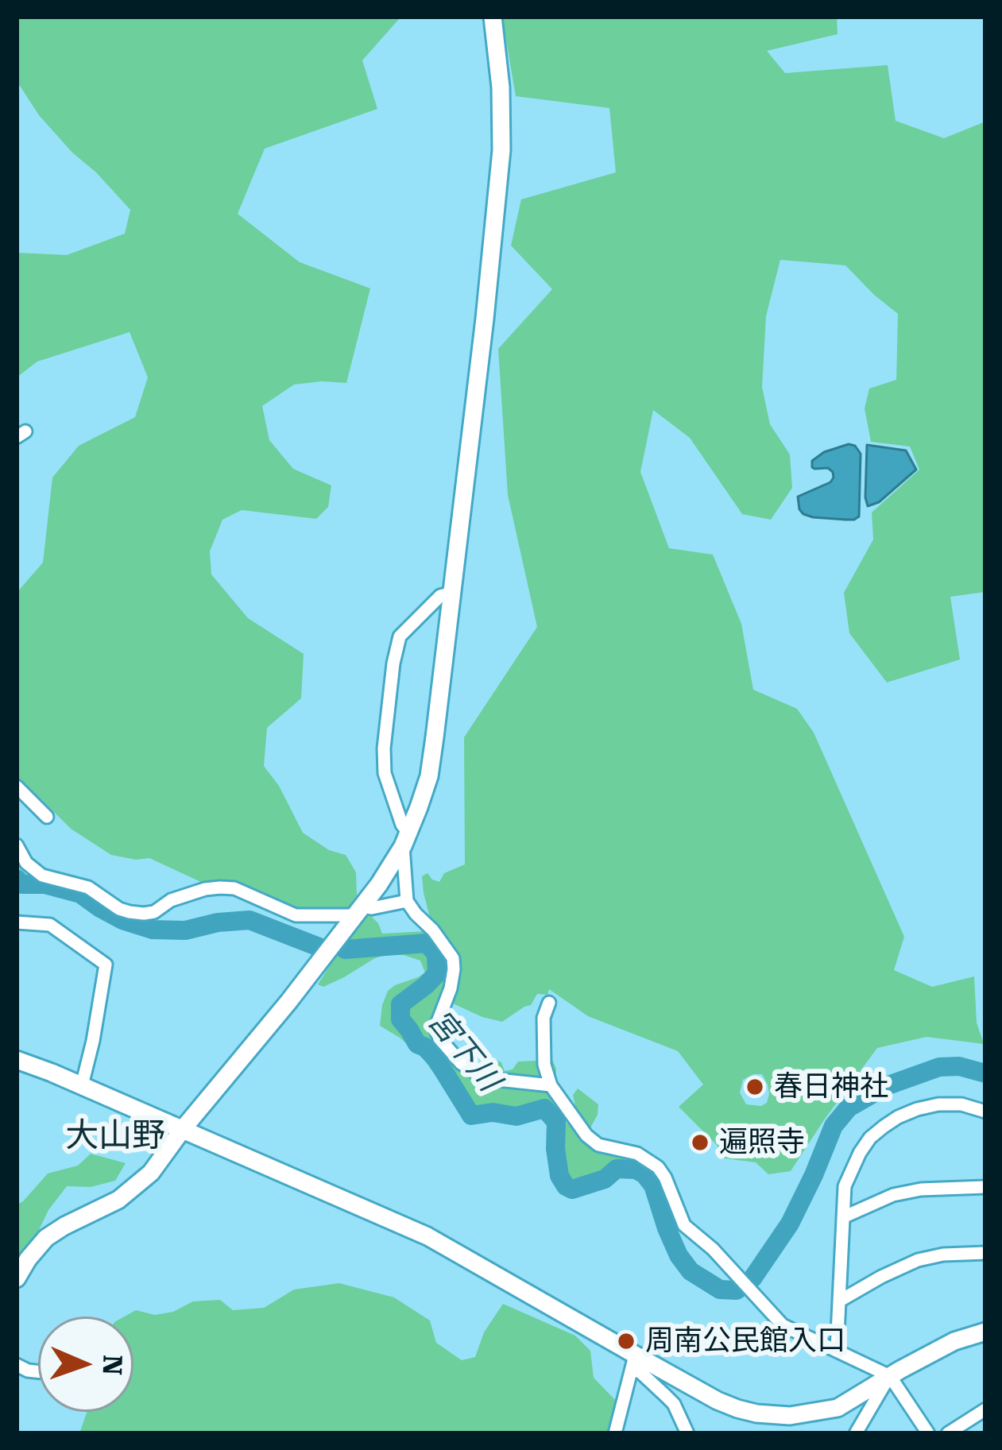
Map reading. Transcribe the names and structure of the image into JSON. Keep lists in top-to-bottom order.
{
  "districts": ["大山野"],
  "water": ["宮下川"],
  "places": ["春日神社", "遍照寺", "周南公民館入口"],
  "north": "right"
}
